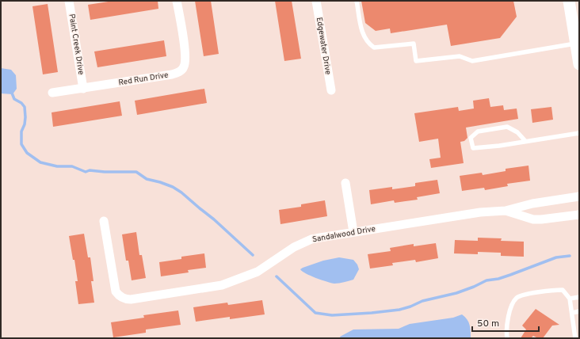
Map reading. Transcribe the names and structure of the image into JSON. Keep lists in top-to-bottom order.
{
  "streets": {
    "street": [
      "Paint Creek Drive",
      "Edgewater Drive",
      "Red Run Drive",
      "Sandalwood Drive"
    ]
  },
  "crossings": [
    ["Paint Creek Drive", "Red Run Drive"]
  ],
  "scale_bar": "50 m"
}
